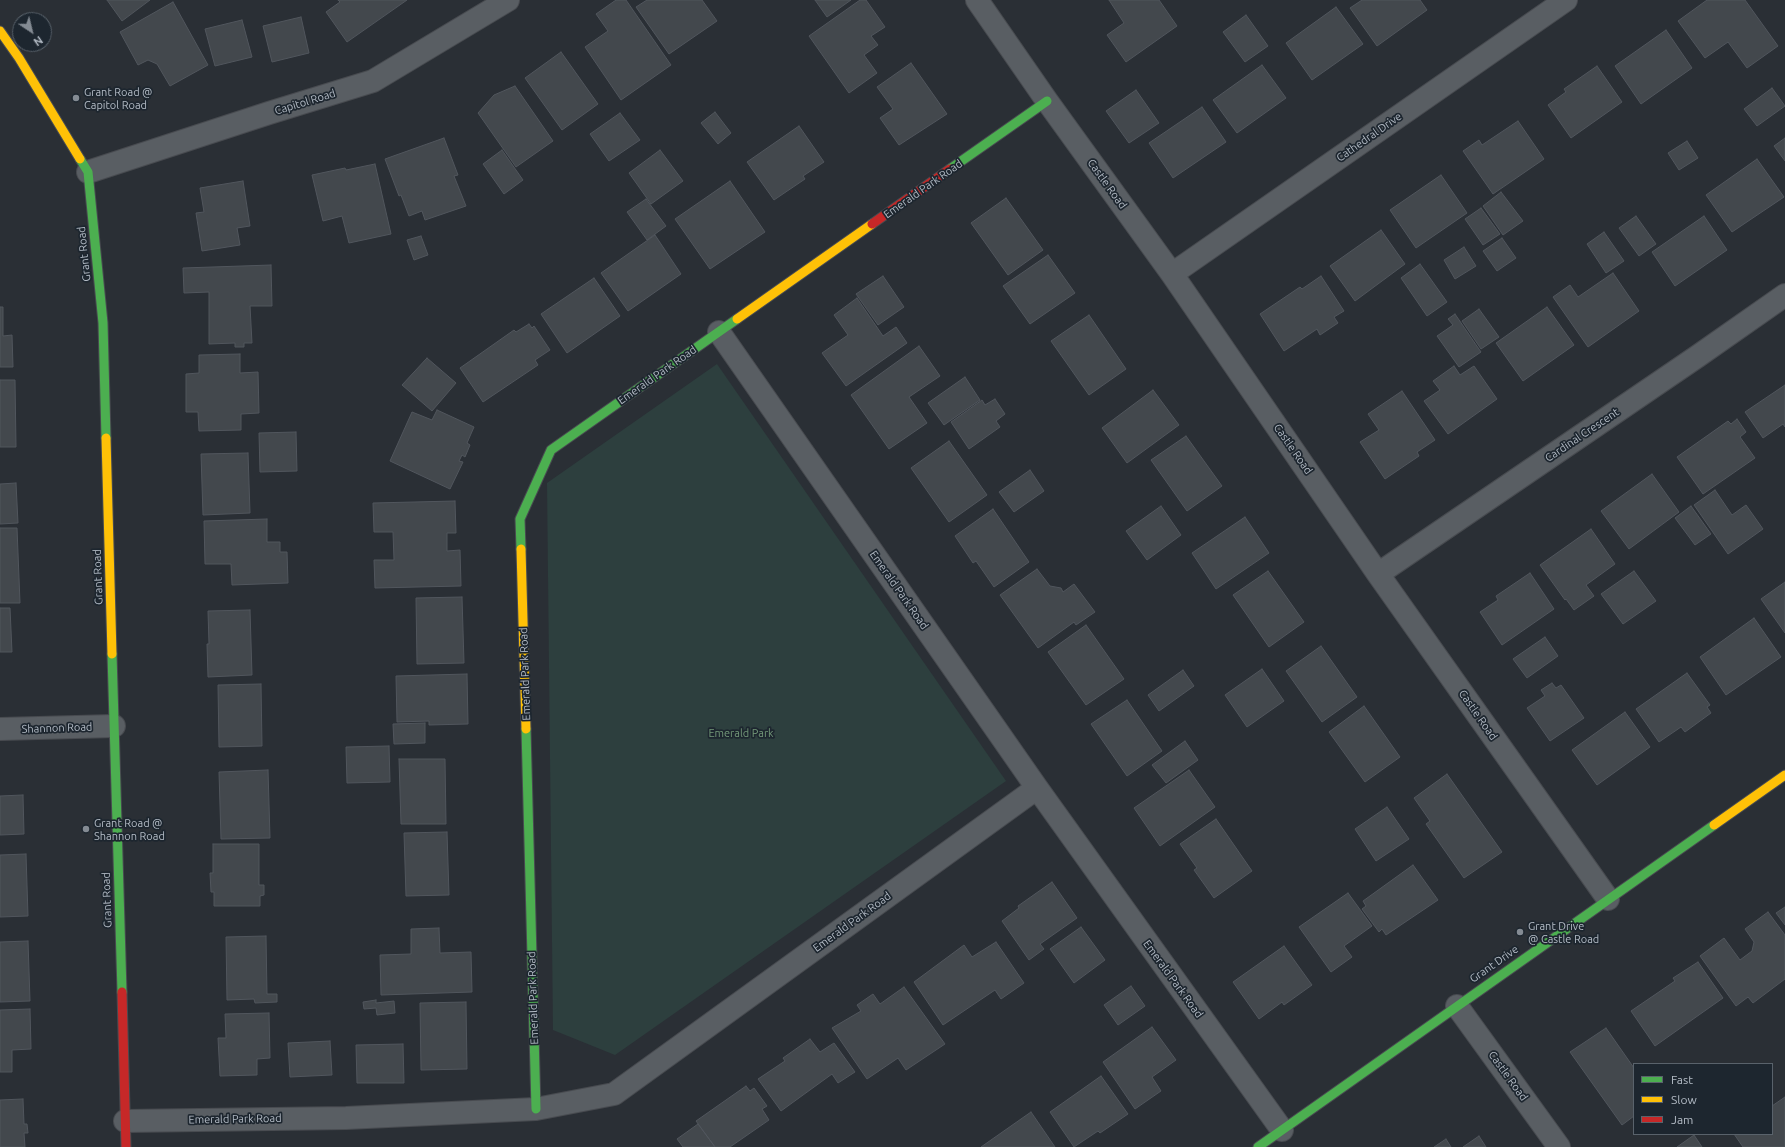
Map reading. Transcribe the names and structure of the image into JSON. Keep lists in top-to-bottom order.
{
  "streets": {
    "street": [
      "Capitol Road",
      "Cathedral Drive",
      "Castle Road",
      "Emerald Park Road",
      "Grant Road",
      "Cardinal Crescent",
      "Shannon Road",
      "Grant Drive"
    ]
  },
  "crossings": [
    ["Capitol Road", "Grant Road"],
    ["Cathedral Drive", "Castle Road"],
    ["Castle Road", "Emerald Park Road"],
    ["Castle Road", "Cardinal Crescent"],
    ["Castle Road", "Grant Drive"],
    ["Emerald Park Road", "Grant Road"],
    ["Emerald Park Road", "Grant Drive"],
    ["Grant Road", "Shannon Road"]
  ],
  "parks": ["Emerald Park"],
  "places": ["Grant Road @ Capitol Road", "Grant Road @ Shannon Road", "Grant Drive @ Castle Road"],
  "legend": ["Fast", "Slow", "Jam"],
  "north": "bottom right"
}
